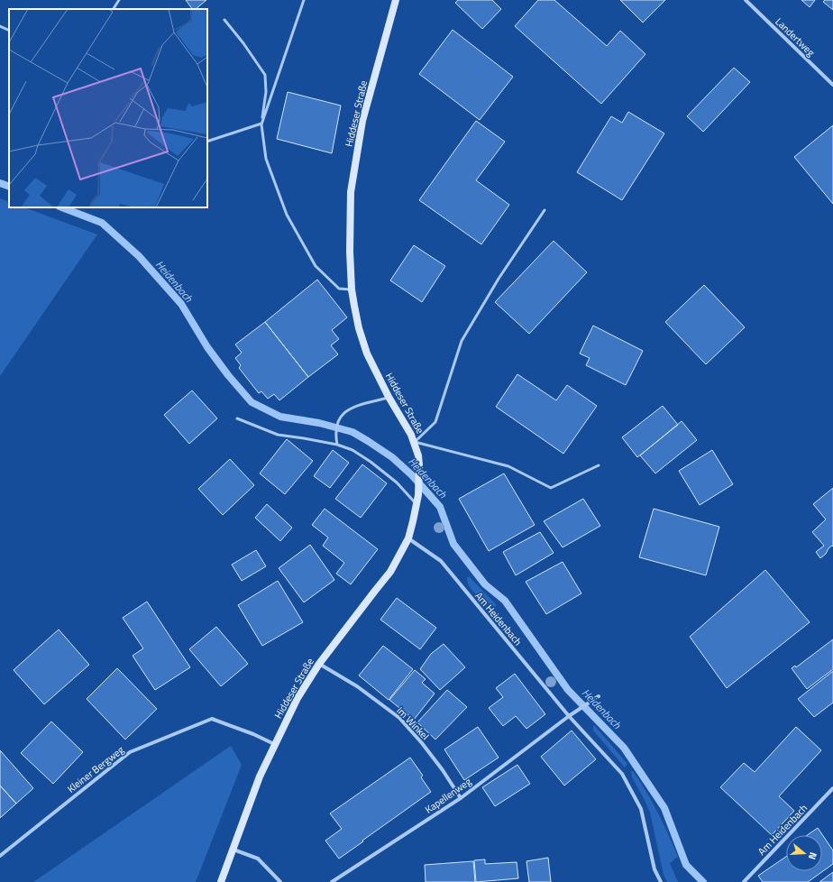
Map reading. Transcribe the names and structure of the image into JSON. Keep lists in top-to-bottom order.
{
  "streets": {
    "main road": ["Hiddeser Straße"],
    "street": [
      "Landertweg",
      "Am Heidenbach",
      "Im Winkel",
      "Kleiner Bergweg",
      "Kapellenweg"
    ]
  },
  "crossings": [
    ["Hiddeser Straße", "Am Heidenbach"],
    ["Hiddeser Straße", "Im Winkel"],
    ["Hiddeser Straße", "Kleiner Bergweg"],
    ["Am Heidenbach", "Kapellenweg"],
    ["Im Winkel", "Kapellenweg"]
  ],
  "water": ["Heidenbach"],
  "north": "right"
}
